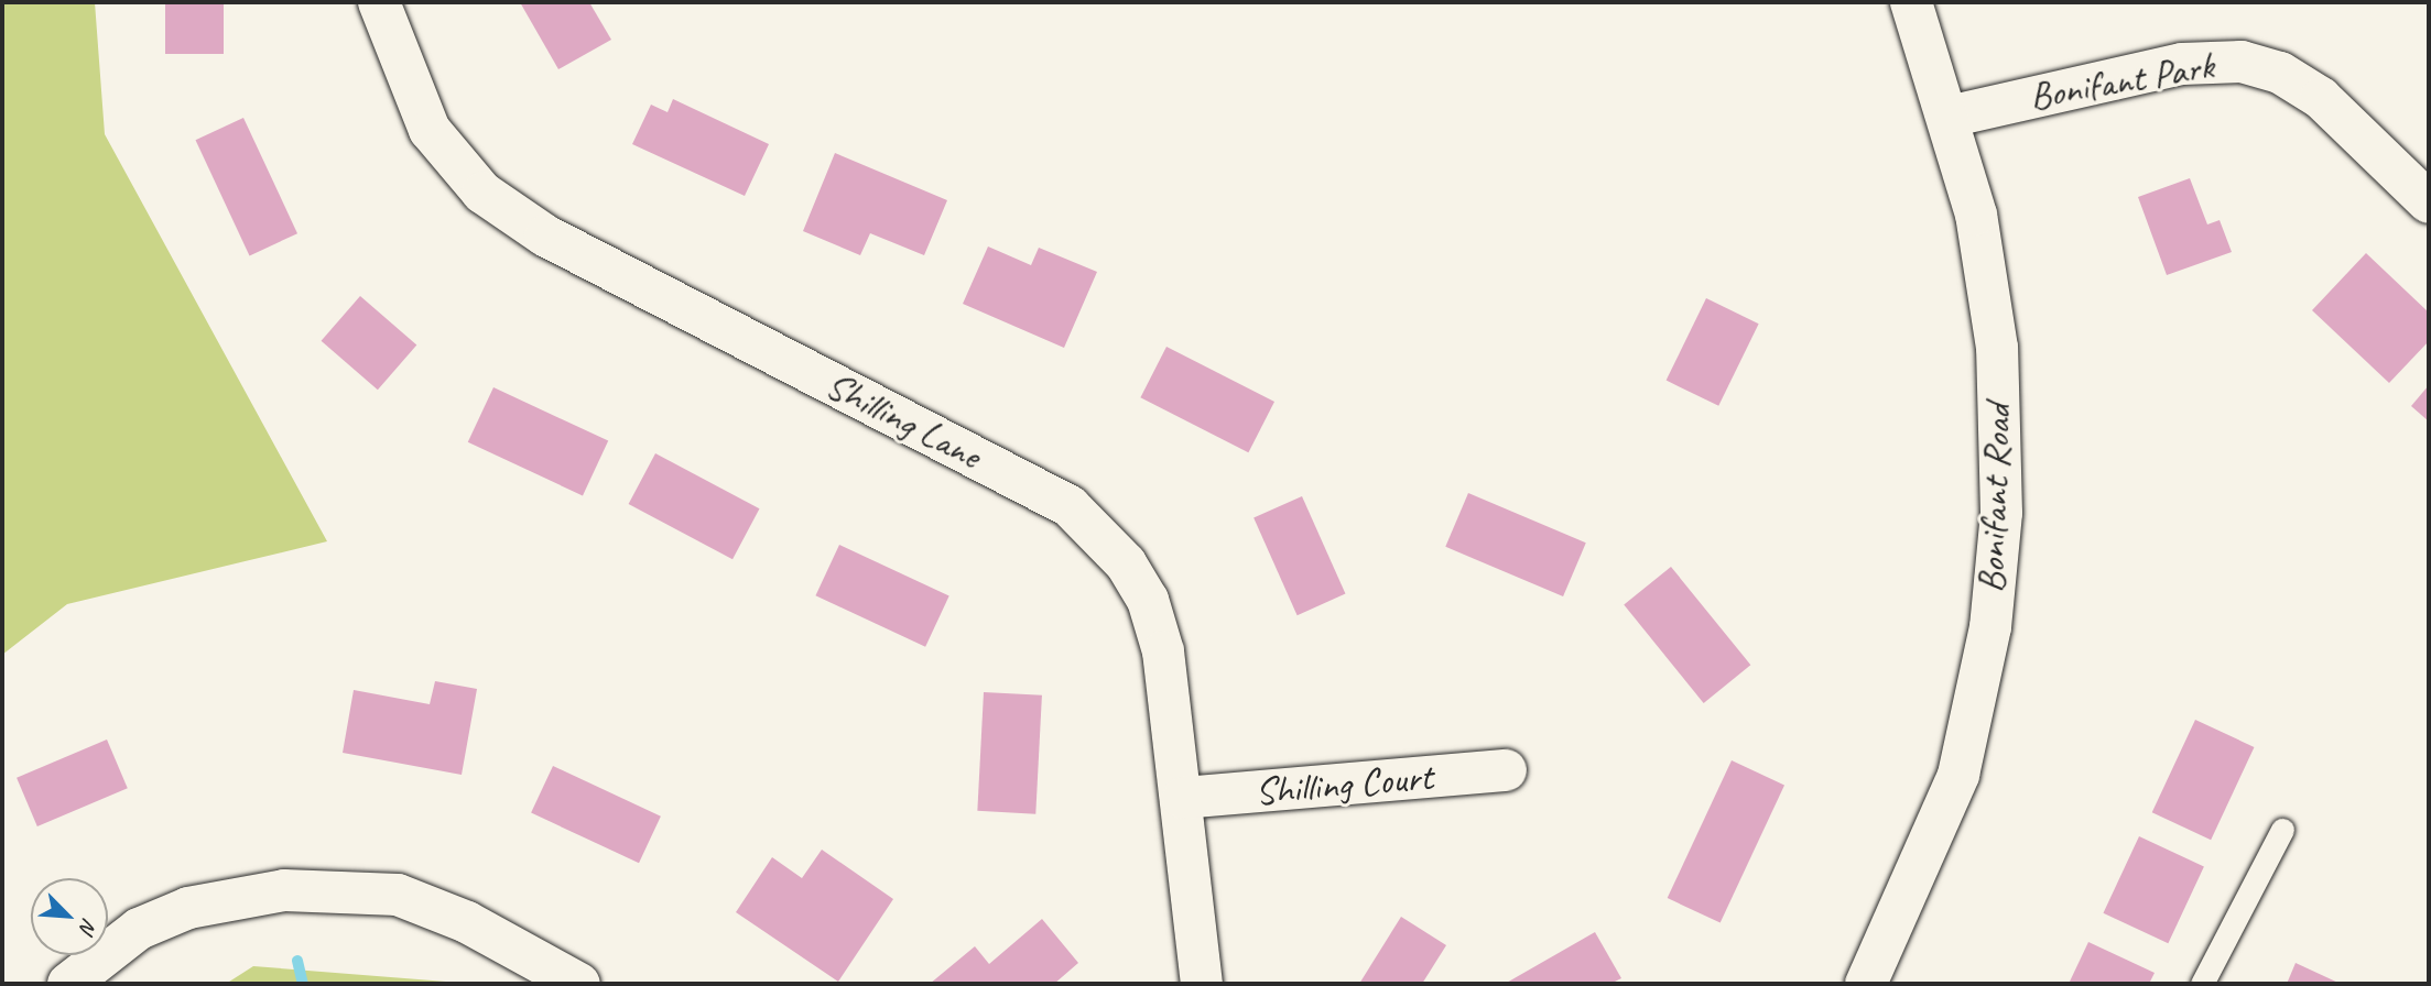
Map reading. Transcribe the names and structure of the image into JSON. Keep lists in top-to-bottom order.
{
  "streets": {
    "street": [
      "Bonifant Park",
      "Shilling Lane",
      "Bonifant Road",
      "Shilling Court"
    ]
  },
  "crossings": [
    ["Bonifant Park", "Bonifant Road"],
    ["Shilling Lane", "Shilling Court"]
  ],
  "north": "bottom right"
}
